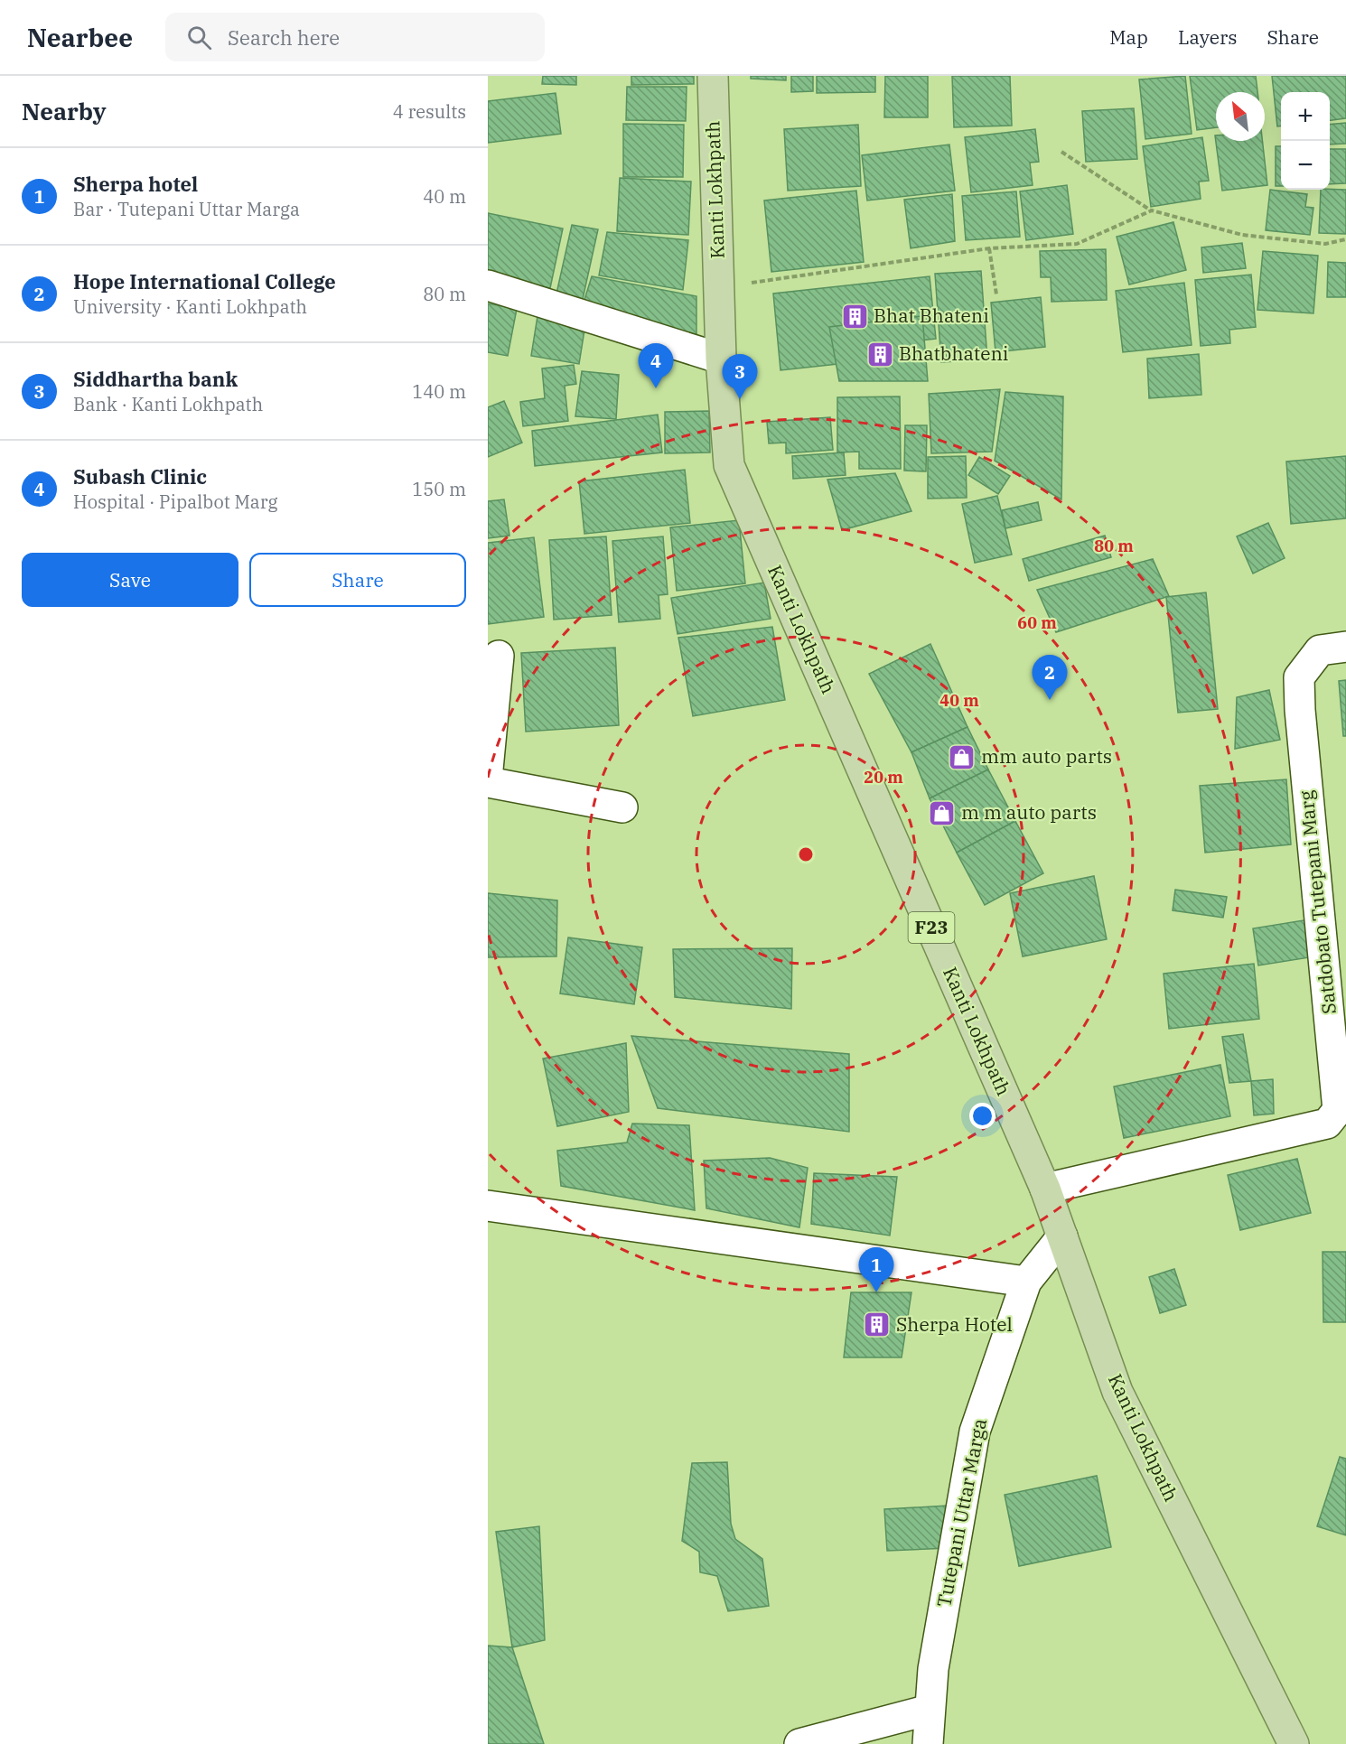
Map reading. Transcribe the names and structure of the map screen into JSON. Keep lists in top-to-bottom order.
{
  "streets": {
    "main road": ["Kanti Lokhpath", "F23"],
    "street": ["Satdobato Tutepani Marg", "Tutepani Uttar Marga"]
  },
  "crossings": [
    ["Kanti Lokhpath", "Satdobato Tutepani Marg"],
    ["Kanti Lokhpath", "Tutepani Uttar Marga"]
  ],
  "places": {
    "building": ["Bhat Bhateni", "Bhatbhateni", "Sherpa Hotel"],
    "shop": ["mm auto parts", "m m auto parts"]
  },
  "north": "top left",
  "page": {
    "header": "Nearbee",
    "search": "Search here",
    "nav": ["Map", "Layers", "Share"],
    "heading": ["Nearby", "4 results"],
    "map_buttons": ["+", "−"],
    "list": [
      {
        "mark": "1",
        "name": "Sherpa hotel",
        "note": "Bar · Tutepani Uttar Marga",
        "value": "40 m"
      },
      {
        "mark": "2",
        "name": "Hope International College",
        "note": "University · Kanti Lokhpath",
        "value": "80 m"
      },
      {
        "mark": "3",
        "name": "Siddhartha bank",
        "note": "Bank · Kanti Lokhpath",
        "value": "140 m"
      },
      {
        "mark": "4",
        "name": "Subash Clinic",
        "note": "Hospital · Pipalbot Marg",
        "value": "150 m"
      }
    ],
    "pins": [
      "4",
      "3",
      "2",
      "1"
    ],
    "buttons": ["Save", "Share"]
  },
  "rings": [
    "80 m",
    "60 m",
    "40 m",
    "20 m"
  ]
}
